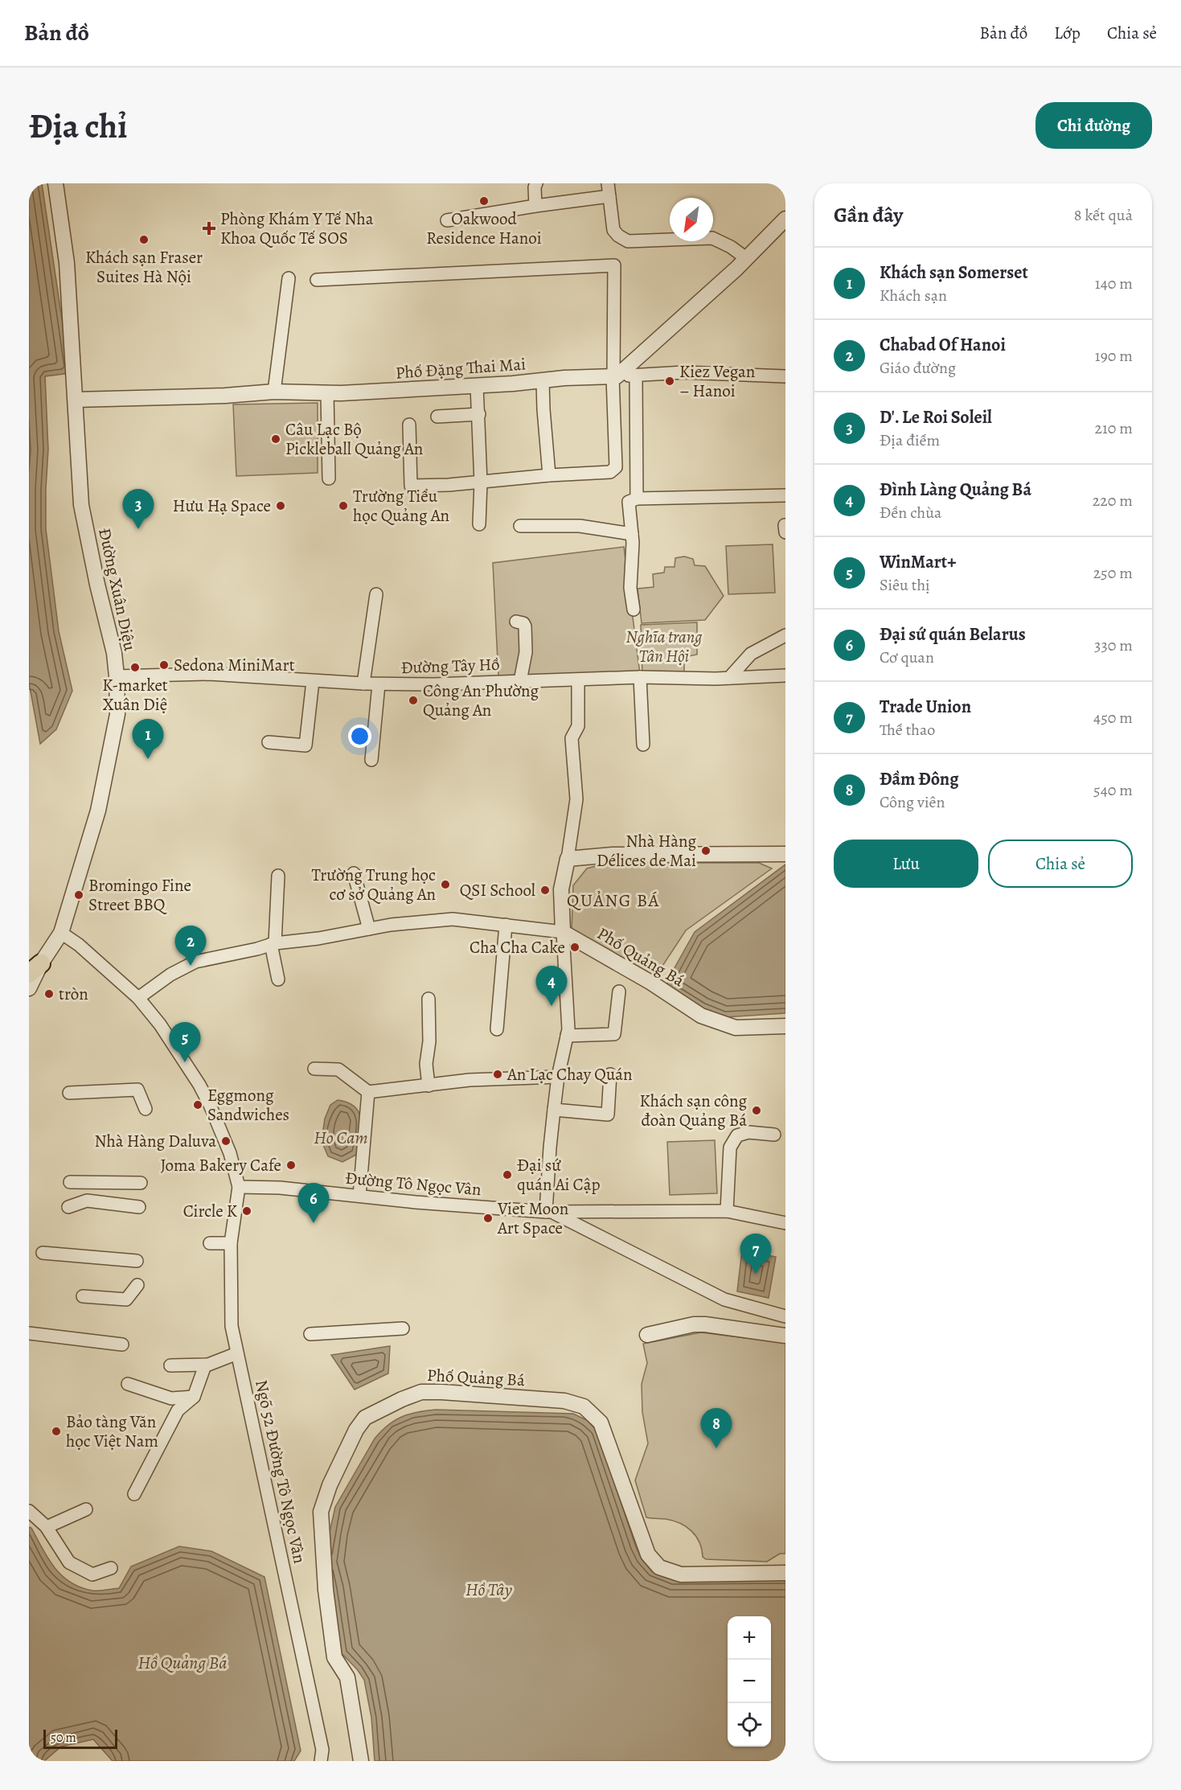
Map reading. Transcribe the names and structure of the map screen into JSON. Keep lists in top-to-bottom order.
{
  "streets": {
    "street": [
      "Phố Đặng Thai Mai",
      "Đường Xuân Diệu",
      "Đường Tây Hồ",
      "Phố Quảng Bá",
      "Đường Tô Ngọc Vân",
      "Ngõ 52 Đường Tô Ngọc Vân"
    ]
  },
  "crossings": [
    ["Phố Đặng Thai Mai", "Đường Xuân Diệu"],
    ["Đường Xuân Diệu", "Đường Tây Hồ"],
    ["Đường Tô Ngọc Vân", "Ngõ 52 Đường Tô Ngọc Vân"]
  ],
  "districts": ["QUẢNG BÁ"],
  "water": ["Ho Cam", "Hồ Tây", "Hồ Quảng Bá"],
  "parks": ["Nghĩa trang Tân Hội"],
  "places": {
    "other": [
      "Oakwood Residence Hanoi",
      "Khách sạn Fraser Suites Hà Nội",
      "Kiez Vegan – Hanoi",
      "Câu Lạc Bộ Pickleball Quảng An",
      "Hưu Hạ Space",
      "Trường Tiểu học Quảng An",
      "Sedona MiniMart",
      "K-market Xuân Diệ",
      "Công An Phường Quảng An",
      "Nhà Hàng Délices de Mai",
      "Trường Trung học cơ sở Quảng An",
      "QSI School",
      "Bromingo Fine Street BBQ",
      "Cha Cha Cake",
      "tròn",
      "An Lạc Chay Quán",
      "Eggmong Sandwiches",
      "Khách sạn công đoàn Quảng Bá",
      "Nhà Hàng Daluva",
      "Joma Bakery Cafe",
      "Đại sứ quán Ai Cập",
      "Circle K",
      "Viet Moon Art Space",
      "Bảo tàng Văn học Việt Nam"
    ],
    "health": ["Phòng Khám Y Tế Nha Khoa Quốc Tế SOS"]
  },
  "scale_bar": "50 m",
  "north": "bottom left",
  "page": {
    "header": "Bản đồ",
    "nav": ["Bản đồ", "Lớp", "Chia sẻ"],
    "buttons": [
      "Chỉ đường",
      ["Lưu", "Chia sẻ"]
    ],
    "title": "Địa chỉ",
    "heading": ["Gần đây", "8 kết quả"],
    "list": [
      {
        "mark": "1",
        "name": "Khách sạn Somerset",
        "note": "Khách sạn",
        "value": "140 m"
      },
      {
        "mark": "2",
        "name": "Chabad Of Hanoi",
        "note": "Giáo đường",
        "value": "190 m"
      },
      {
        "mark": "3",
        "name": "D'. Le Roi Soleil",
        "note": "Địa điểm",
        "value": "210 m"
      },
      {
        "mark": "4",
        "name": "Đình Làng Quảng Bá",
        "note": "Đền chùa",
        "value": "220 m"
      },
      {
        "mark": "5",
        "name": "WinMart+",
        "note": "Siêu thị",
        "value": "250 m"
      },
      {
        "mark": "6",
        "name": "Đại sứ quán Belarus",
        "note": "Cơ quan",
        "value": "330 m"
      },
      {
        "mark": "7",
        "name": "Trade Union",
        "note": "Thể thao",
        "value": "450 m"
      },
      {
        "mark": "8",
        "name": "Đầm Đông",
        "note": "Công viên",
        "value": "540 m"
      }
    ],
    "pins": [
      "3",
      "1",
      "2",
      "4",
      "5",
      "6",
      "7",
      "8"
    ],
    "map_buttons": ["+", "−"],
    "scale": "50 m"
  }
}
